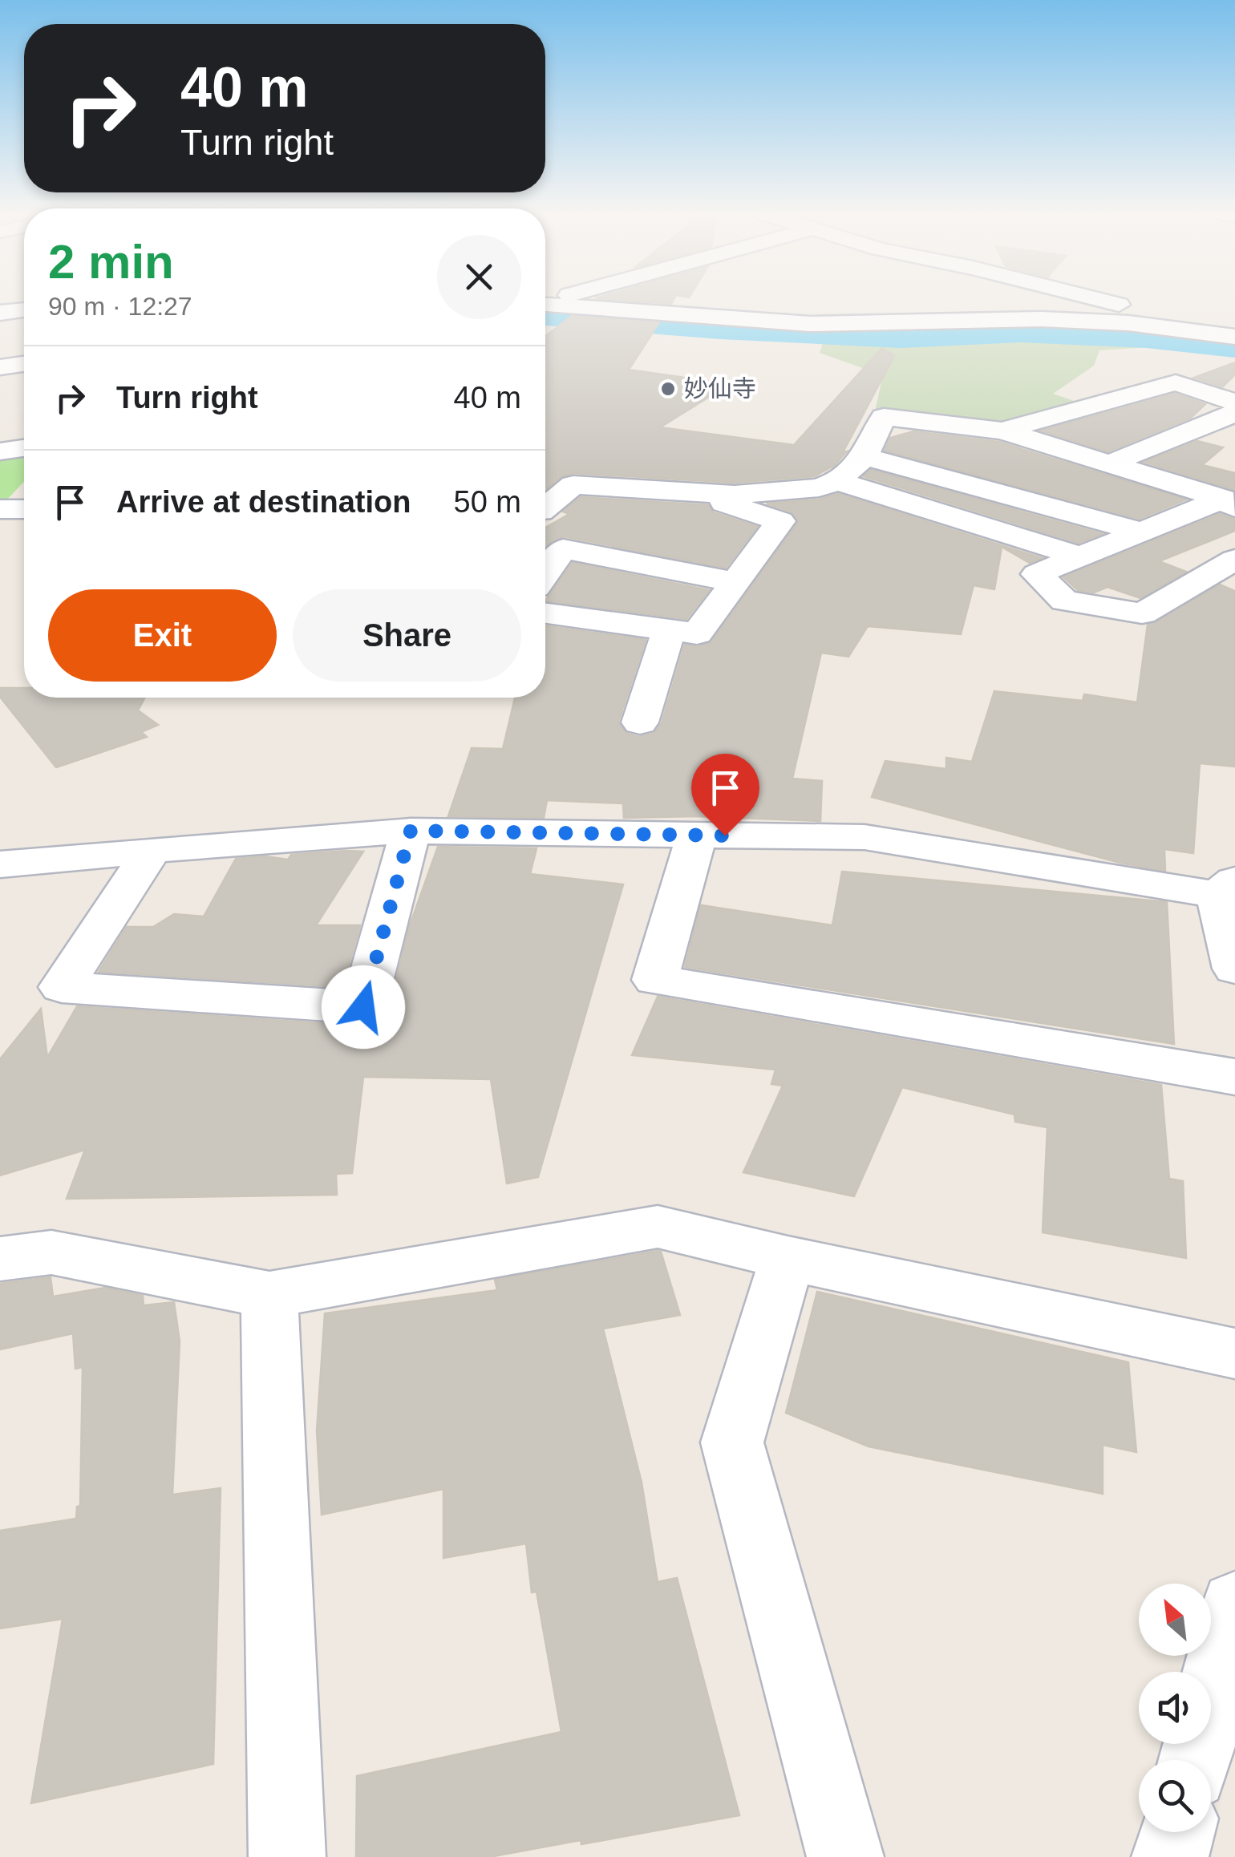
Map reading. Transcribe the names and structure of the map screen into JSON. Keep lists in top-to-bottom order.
{
  "places": ["妙仙寺"],
  "north": "top left",
  "page": {
    "turn": ["40 m", "Turn right"],
    "heading": ["2 min", "90 m · 12:27"],
    "list": [
      {
        "name": "Turn right",
        "value": "40 m"
      },
      {
        "name": "Arrive at destination",
        "value": "50 m"
      }
    ],
    "buttons": ["Exit", "Share"]
  }
}
